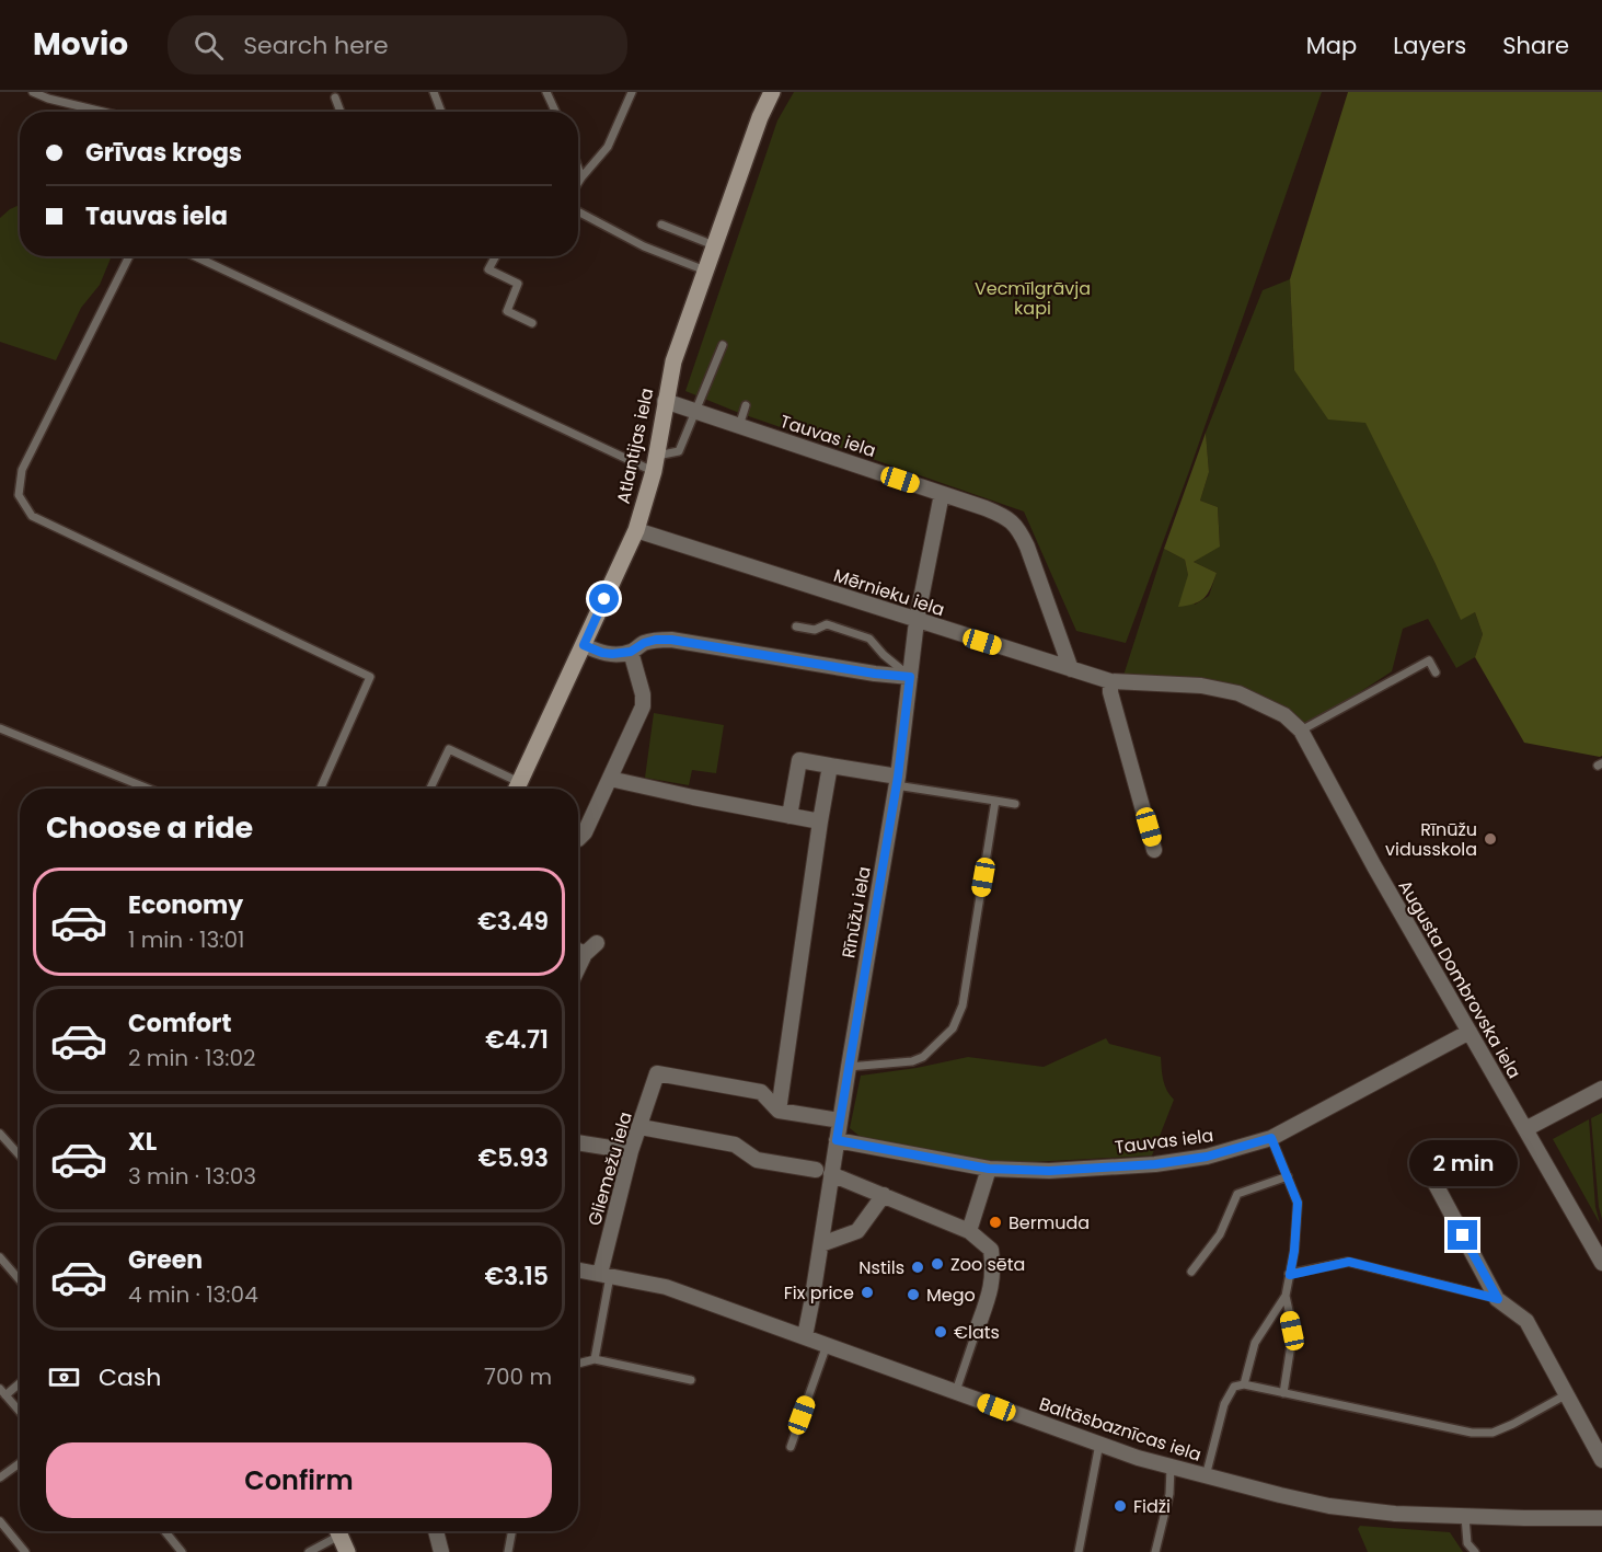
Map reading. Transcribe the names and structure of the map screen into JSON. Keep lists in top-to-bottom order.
{
  "streets": {
    "main road": ["Atlantijas iela"],
    "street": [
      "Tauvas iela",
      "Mērnieku iela",
      "Rīnūžu iela",
      "Augusta Dombrovska iela",
      "Gliemežu iela",
      "Baltāsbaznīcas iela"
    ]
  },
  "crossings": [
    ["Tauvas iela", "Atlantijas iela"],
    ["Tauvas iela", "Mērnieku iela"],
    ["Tauvas iela", "Rīnūžu iela"],
    ["Tauvas iela", "Augusta Dombrovska iela"],
    ["Atlantijas iela", "Mērnieku iela"],
    ["Mērnieku iela", "Rīnūžu iela"],
    ["Mērnieku iela", "Augusta Dombrovska iela"],
    ["Rīnūžu iela", "Baltāsbaznīcas iela"],
    ["Gliemežu iela", "Baltāsbaznīcas iela"]
  ],
  "parks": ["Vecmīlgrāvja kapi"],
  "places": [
    "Rīnūžu vidusskola",
    "Bermuda",
    "Zoo sēta",
    "Nstils",
    "Fix price",
    "Mego",
    "€lats",
    "Fidži"
  ],
  "page": {
    "header": "Movio",
    "search": "Search here",
    "nav": ["Map", "Layers", "Share"],
    "banner": ["Grīvas krogs", "Tauvas iela"],
    "heading": "Choose a ride",
    "list": [
      {
        "name": "Economy",
        "note": "1 min · 13:01",
        "value": "€3.49"
      },
      {
        "name": "Comfort",
        "note": "2 min · 13:02",
        "value": "€4.71"
      },
      {
        "name": "XL",
        "note": "3 min · 13:03",
        "value": "€5.93"
      },
      {
        "name": "Green",
        "note": "4 min · 13:04",
        "value": "€3.15"
      }
    ],
    "bubble": "2 min",
    "pay": ["Cash", "700 m"],
    "buttons": "Confirm"
  }
}
